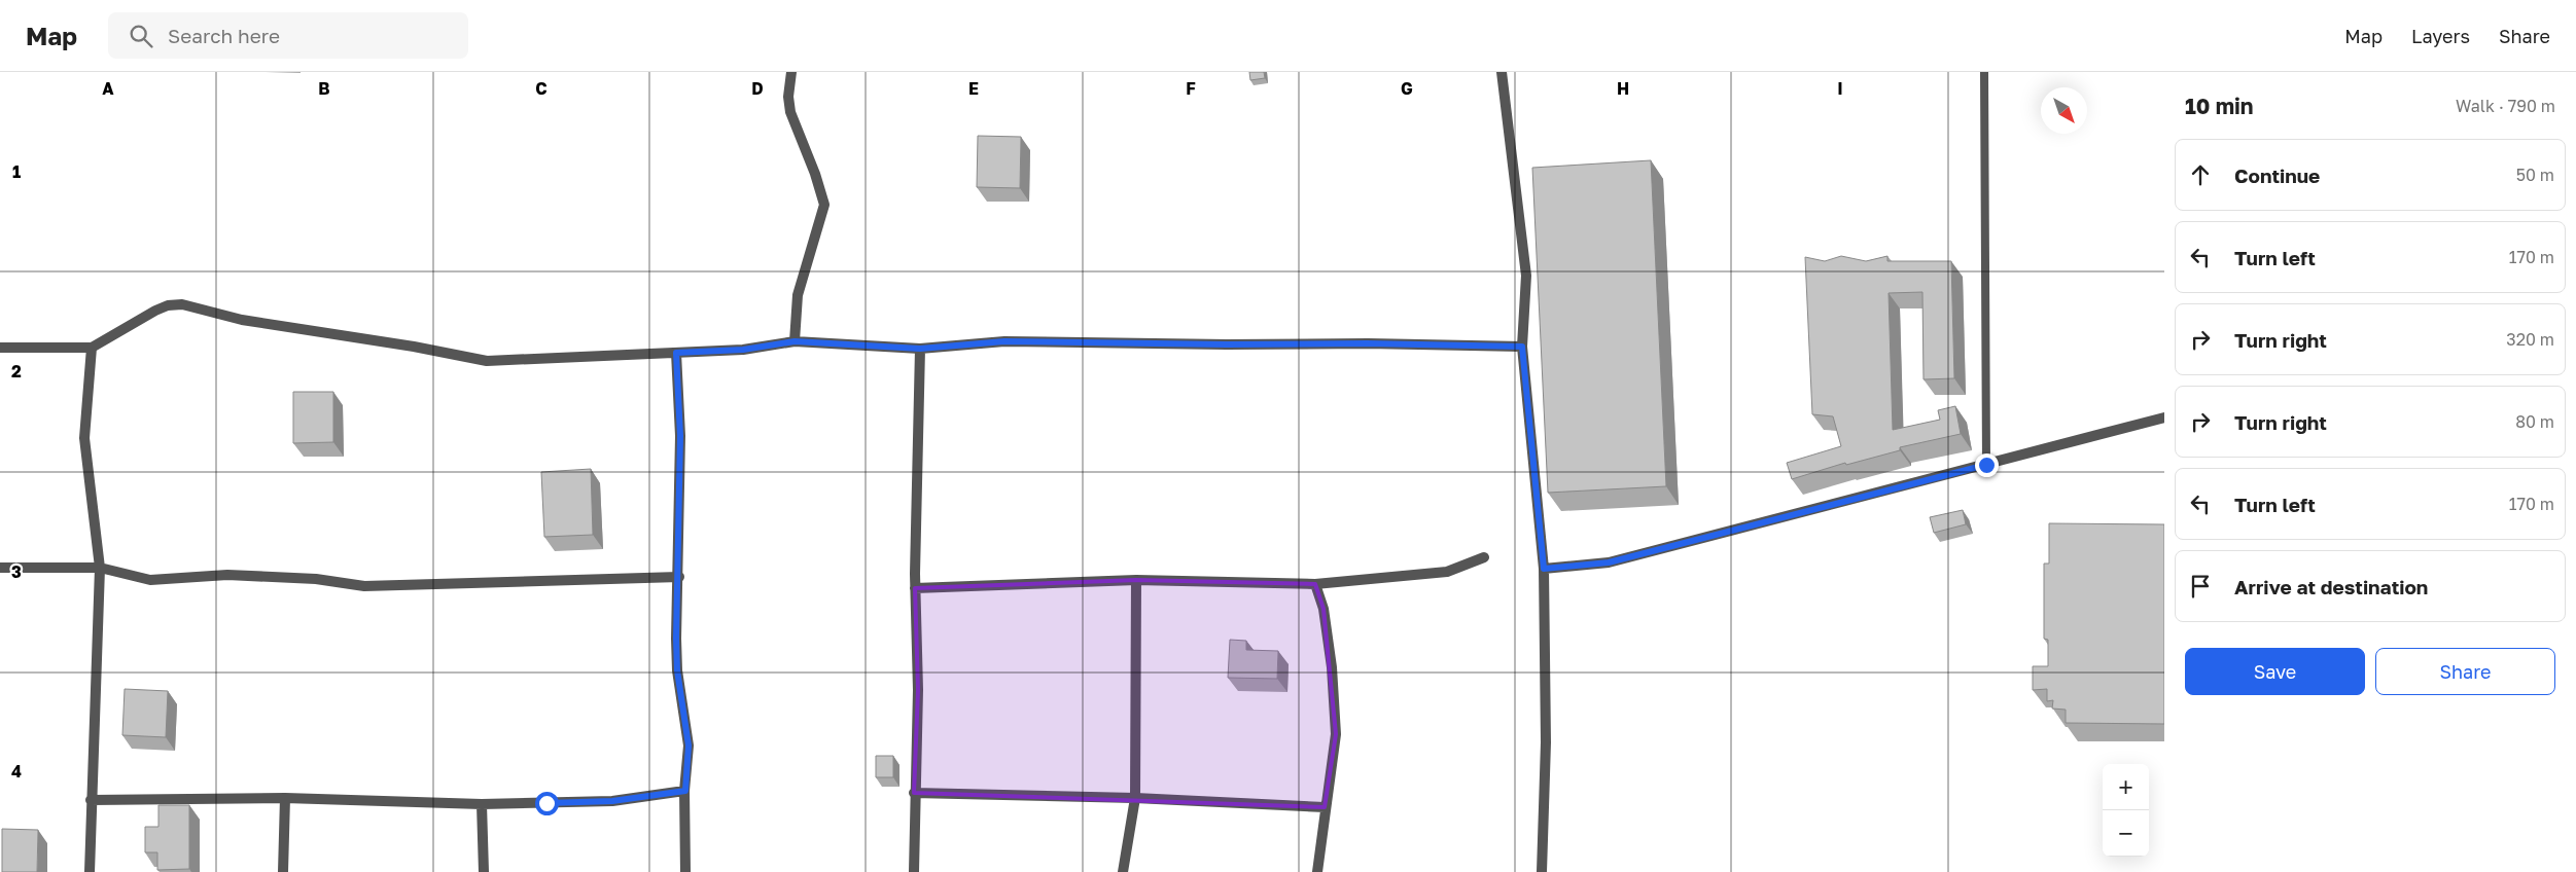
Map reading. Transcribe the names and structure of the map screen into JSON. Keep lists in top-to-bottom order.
{
  "north": "bottom right",
  "page": {
    "header": "Map",
    "search": "Search here",
    "nav": ["Map", "Layers", "Share"],
    "heading": ["10 min", "Walk · 790 m"],
    "list": [
      ["Continue", "50 m"],
      ["Turn left", "170 m"],
      ["Turn right", "320 m"],
      ["Turn right", "80 m"],
      ["Turn left", "170 m"],
      "Arrive at destination"
    ],
    "buttons": ["Save", "Share"],
    "map_buttons": ["+", "−"]
  },
  "grid": {
    "columns": [
      "A",
      "B",
      "C",
      "D",
      "E",
      "F",
      "G",
      "H",
      "I"
    ],
    "rows": [
      "1",
      "2",
      "3",
      "4"
    ]
  }
}
